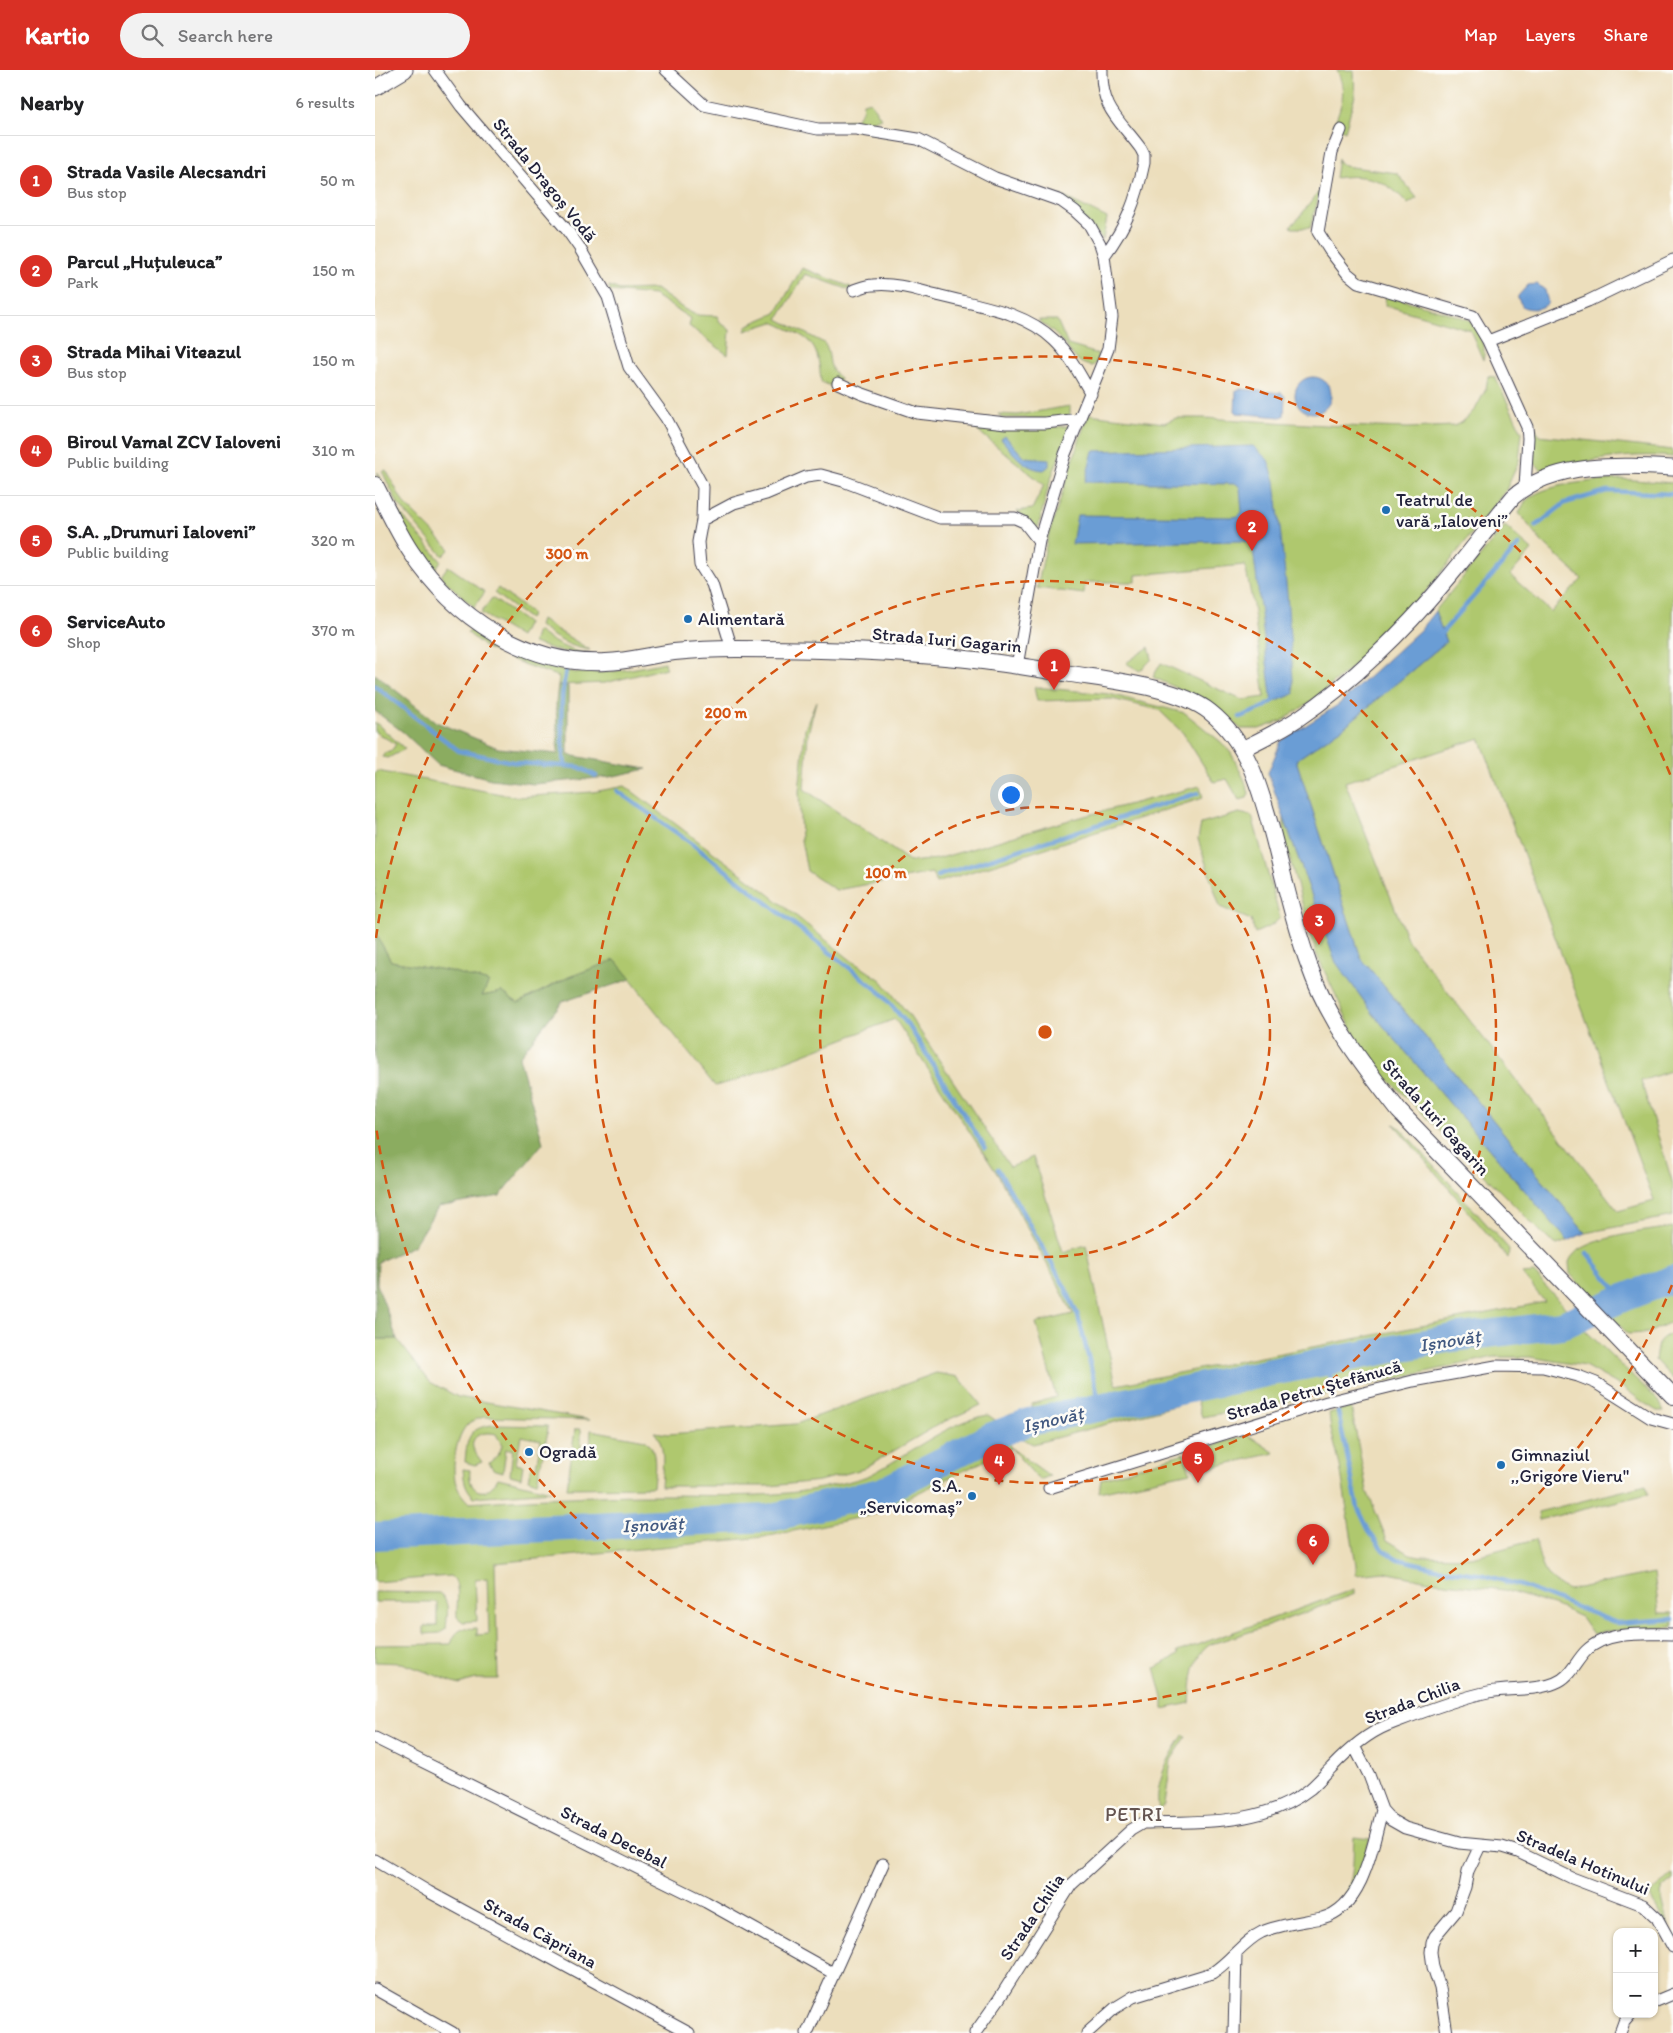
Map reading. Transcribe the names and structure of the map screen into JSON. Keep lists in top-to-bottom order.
{
  "streets": {
    "main road": ["Strada Iuri Gagarin"],
    "street": [
      "Strada Dragoș Vodă",
      "Strada Petru Ştefănucă",
      "Strada Chilia",
      "Strada Decebal",
      "Stradela Hotinului",
      "Strada Căpriana"
    ]
  },
  "crossings": [
    ["Strada Dragoș Vodă", "Strada Iuri Gagarin"]
  ],
  "districts": ["PETRI"],
  "water": ["Ișnovăț"],
  "places": [
    "Teatrul de vară „Ialoveni”",
    "Alimentară",
    "Ogradă",
    "Gimnaziul ,,Grigore Vieru\"",
    "S.A. „Servicomaș”"
  ],
  "page": {
    "header": "Kartio",
    "search": "Search here",
    "nav": ["Map", "Layers", "Share"],
    "heading": ["Nearby", "6 results"],
    "list": [
      {
        "mark": "1",
        "name": "Strada Vasile Alecsandri",
        "note": "Bus stop",
        "value": "50 m"
      },
      {
        "mark": "2",
        "name": "Parcul „Huțuleuca”",
        "note": "Park",
        "value": "150 m"
      },
      {
        "mark": "3",
        "name": "Strada Mihai Viteazul",
        "note": "Bus stop",
        "value": "150 m"
      },
      {
        "mark": "4",
        "name": "Biroul Vamal ZCV Ialoveni",
        "note": "Public building",
        "value": "310 m"
      },
      {
        "mark": "5",
        "name": "S.A. „Drumuri Ialoveni”",
        "note": "Public building",
        "value": "320 m"
      },
      {
        "mark": "6",
        "name": "ServiceAuto",
        "note": "Shop",
        "value": "370 m"
      }
    ],
    "pins": [
      "2",
      "1",
      "3",
      "5",
      "4",
      "6"
    ],
    "map_buttons": ["+", "−"]
  },
  "rings": ["300 m", "200 m", "100 m"]
}
